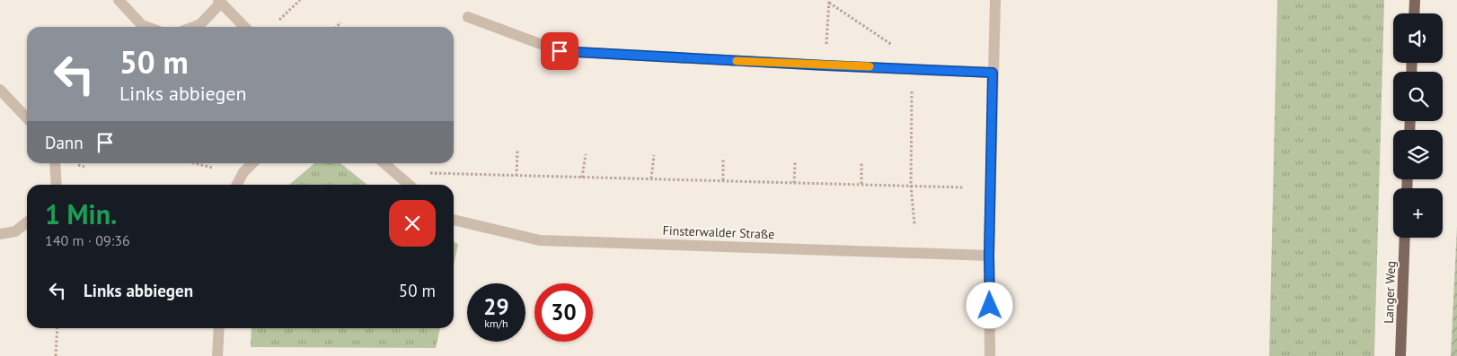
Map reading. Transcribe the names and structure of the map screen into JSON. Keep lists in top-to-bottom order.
{
  "streets": {
    "main road": ["Langer Weg"],
    "street": ["Finsterwalder Straße"]
  },
  "page": {
    "map_buttons": "+",
    "turn": ["50 m", "Links abbiegen"],
    "then": "Dann",
    "heading": ["1 Min.", "140 m · 09:36"],
    "list": [
      {
        "name": "Links abbiegen",
        "value": "50 m"
      }
    ],
    "speed": "29 km/h",
    "limit": "30"
  }
}
